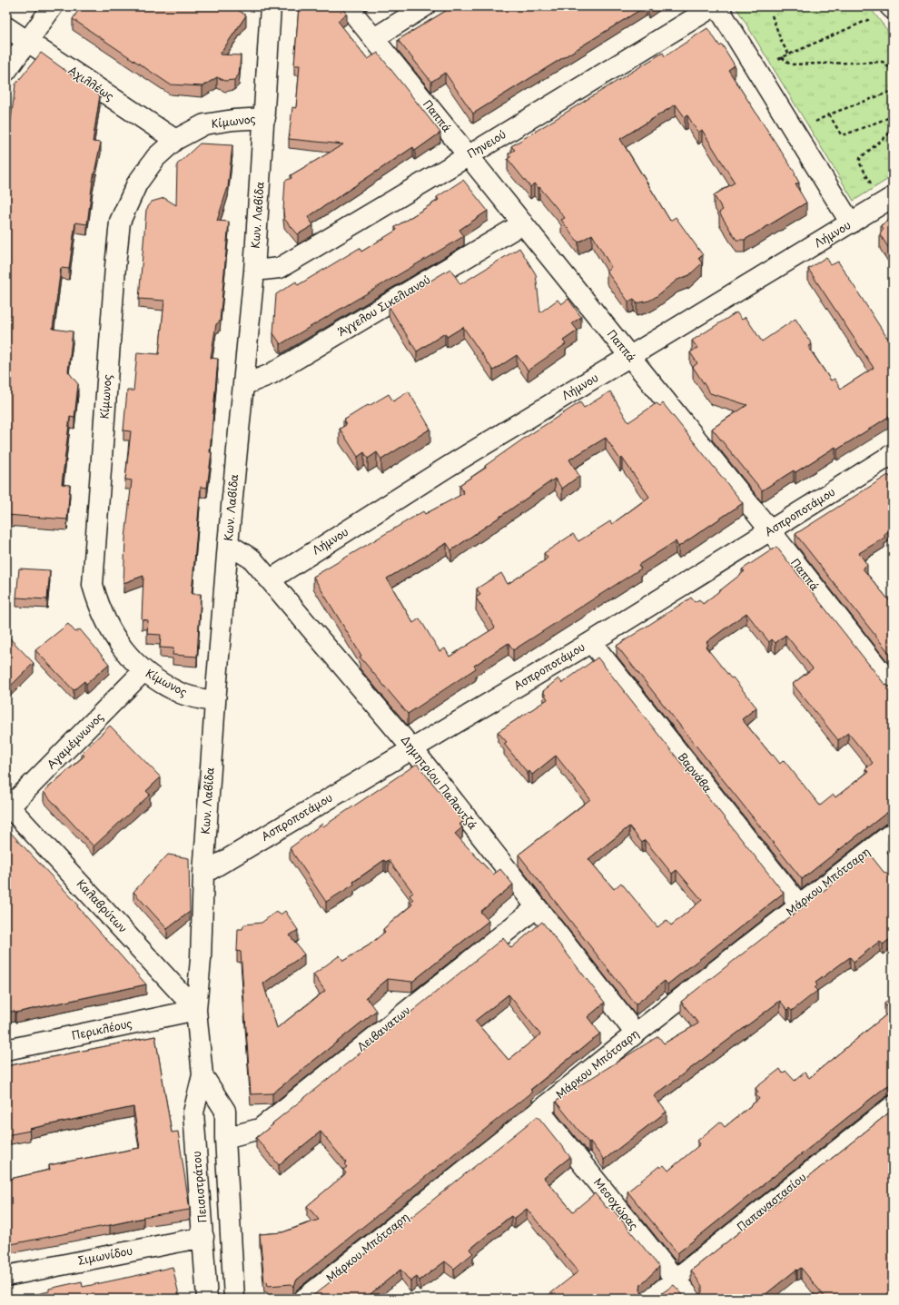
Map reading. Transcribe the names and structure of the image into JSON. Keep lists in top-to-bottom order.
{
  "streets": {
    "street": [
      "Αχιλλέως",
      "Παππά",
      "Κίμωνος",
      "Πηνειού",
      "Κων. Λαβίδα",
      "Λήμνου",
      "Άγγελου Σικελιανού",
      "Ασπροποτάμου",
      "Αγαμέμνωνος",
      "Βαρνάβα",
      "Δημητρίου Παλαντζά",
      "Μάρκου Μπότσαρη",
      "Καλαβρύτων",
      "Λειβανατων",
      "Περικλέους",
      "Πεισιστράτου",
      "Παπαναστασίου",
      "Μεσοχώρας",
      "Σιμωνίδου"
    ]
  },
  "crossings": [
    ["Αχιλλέως", "Κίμωνος"],
    ["Παππά", "Πηνειού"],
    ["Παππά", "Λήμνου"],
    ["Παππά", "Άγγελου Σικελιανού"],
    ["Παππά", "Ασπροποτάμου"],
    ["Κίμωνος", "Κων. Λαβίδα"],
    ["Κίμωνος", "Αγαμέμνωνος"],
    ["Πηνειού", "Κων. Λαβίδα"],
    ["Κων. Λαβίδα", "Άγγελου Σικελιανού"],
    ["Κων. Λαβίδα", "Ασπροποτάμου"],
    ["Κων. Λαβίδα", "Δημητρίου Παλαντζά"],
    ["Κων. Λαβίδα", "Καλαβρύτων"],
    ["Κων. Λαβίδα", "Περικλέους"],
    ["Κων. Λαβίδα", "Πεισιστράτου"],
    ["Λήμνου", "Δημητρίου Παλαντζά"],
    ["Ασπροποτάμου", "Βαρνάβα"],
    ["Ασπροποτάμου", "Δημητρίου Παλαντζά"],
    ["Αγαμέμνωνος", "Καλαβρύτων"],
    ["Βαρνάβα", "Μάρκου Μπότσαρη"],
    ["Δημητρίου Παλαντζά", "Μάρκου Μπότσαρη"],
    ["Δημητρίου Παλαντζά", "Λειβανατων"],
    ["Μάρκου Μπότσαρη", "Μεσοχώρας"],
    ["Καλαβρύτων", "Περικλέους"],
    ["Πεισιστράτου", "Σιμωνίδου"],
    ["Παπαναστασίου", "Μεσοχώρας"]
  ]
}
